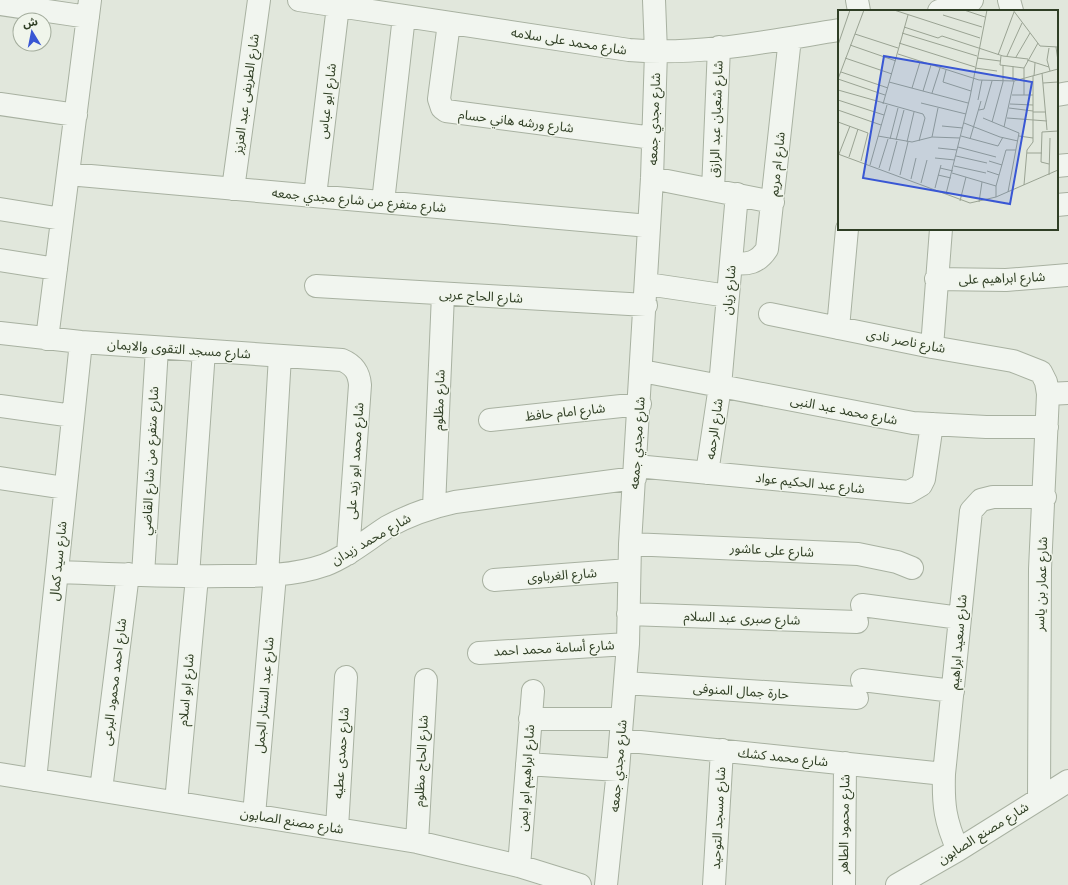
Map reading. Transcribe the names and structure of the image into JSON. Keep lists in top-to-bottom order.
{
  "streets": {
    "street": [
      "شارع محمد على سلامه",
      "شارع الطريفى عبد العزيز",
      "شارع ابو عباس",
      "شارع مجدي جمعه",
      "شارع شعبان عبد الرازق",
      "شارع ورشه هاني حسام",
      "شارع ام مريم",
      "شارع متفرع من شارع مجدي جمعه",
      "شارع ابراهيم على",
      "شارع زيان",
      "شارع الحاج عربى",
      "شارع ناصر نادى",
      "شارع مسجد التقوى والايمان",
      "شارع مظلوم",
      "شارع محمد عبد النبى",
      "شارع امام حافظ",
      "شارع الرحمه",
      "شارع متفرع من شارع القاضي",
      "شارع محمد ابو زيد على",
      "شارع عبد الحكيم عواد",
      "شارع محمد زيدان",
      "شارع على عاشور",
      "شارع سيد كمال",
      "شارع الغرباوى",
      "شارع عمار بن ياسر",
      "شارع صبرى عبد السلام",
      "شارع سعيد ابراهيم",
      "شارع أسامة محمد احمد",
      "شارع احمد محمود البرعى",
      "شارع ابو اسلام",
      "حارة جمال المنوفى",
      "شارع عبد الستار الجمل",
      "شارع حمدى عطيه",
      "شارع محمد كشك",
      "شارع الحاج مظلوم",
      "شارع ابراهيم ابو ايمن",
      "شارع مسجد التوحيد",
      "شارع مصنع الصابون",
      "شارع محمود الطاهر"
    ]
  },
  "crossings": [
    ["شارع محمد على سلامه", "شارع ابو عباس"],
    ["شارع محمد على سلامه", "شارع مجدي جمعه"],
    ["شارع محمد على سلامه", "شارع شعبان عبد الرازق"],
    ["شارع محمد على سلامه", "شارع ورشه هاني حسام"],
    ["شارع محمد على سلامه", "شارع ام مريم"],
    ["شارع الطريفى عبد العزيز", "شارع متفرع من شارع مجدي جمعه"],
    ["شارع ابو عباس", "شارع متفرع من شارع مجدي جمعه"],
    ["شارع مجدي جمعه", "شارع ورشه هاني حسام"],
    ["شارع مجدي جمعه", "شارع متفرع من شارع مجدي جمعه"],
    ["شارع مجدي جمعه", "شارع الحاج عربى"],
    ["شارع مجدي جمعه", "شارع محمد عبد النبى"],
    ["شارع مجدي جمعه", "شارع امام حافظ"],
    ["شارع مجدي جمعه", "شارع عبد الحكيم عواد"],
    ["شارع مجدي جمعه", "شارع محمد زيدان"],
    ["شارع مجدي جمعه", "شارع على عاشور"],
    ["شارع مجدي جمعه", "شارع الغرباوى"],
    ["شارع مجدي جمعه", "شارع صبرى عبد السلام"],
    ["شارع مجدي جمعه", "شارع أسامة محمد احمد"],
    ["شارع مجدي جمعه", "حارة جمال المنوفى"],
    ["شارع مجدي جمعه", "شارع محمد كشك"],
    ["شارع ام مريم", "شارع زيان"],
    ["شارع زيان", "شارع الحاج عربى"],
    ["شارع زيان", "شارع محمد عبد النبى"],
    ["شارع زيان", "شارع الرحمه"],
    ["شارع الحاج عربى", "شارع مظلوم"],
    ["شارع ناصر نادى", "شارع عمار بن ياسر"],
    ["شارع مسجد التقوى والايمان", "شارع متفرع من شارع القاضي"],
    ["شارع مسجد التقوى والايمان", "شارع محمد ابو زيد على"],
    ["شارع مسجد التقوى والايمان", "شارع سيد كمال"],
    ["شارع مسجد التقوى والايمان", "شارع ابو اسلام"],
    ["شارع مسجد التقوى والايمان", "شارع عبد الستار الجمل"],
    ["شارع مظلوم", "شارع محمد زيدان"],
    ["شارع محمد عبد النبى", "شارع الرحمه"],
    ["شارع محمد عبد النبى", "شارع عبد الحكيم عواد"],
    ["شارع محمد عبد النبى", "شارع عمار بن ياسر"],
    ["شارع الرحمه", "شارع عبد الحكيم عواد"],
    ["شارع متفرع من شارع القاضي", "شارع محمد زيدان"],
    ["شارع متفرع من شارع القاضي", "شارع احمد محمود البرعى"],
    ["شارع محمد ابو زيد على", "شارع محمد زيدان"],
    ["شارع عبد الحكيم عواد", "شارع محمد زيدان"],
    ["شارع محمد زيدان", "شارع سيد كمال"],
    ["شارع محمد زيدان", "شارع احمد محمود البرعى"],
    ["شارع محمد زيدان", "شارع ابو اسلام"],
    ["شارع محمد زيدان", "شارع عبد الستار الجمل"],
    ["شارع سيد كمال", "شارع مصنع الصابون"],
    ["شارع عمار بن ياسر", "شارع سعيد ابراهيم"],
    ["شارع عمار بن ياسر", "شارع مصنع الصابون"],
    ["شارع صبرى عبد السلام", "شارع سعيد ابراهيم"],
    ["شارع سعيد ابراهيم", "حارة جمال المنوفى"],
    ["شارع سعيد ابراهيم", "شارع محمد كشك"],
    ["شارع سعيد ابراهيم", "شارع مصنع الصابون"],
    ["شارع احمد محمود البرعى", "شارع مصنع الصابون"],
    ["شارع ابو اسلام", "شارع مصنع الصابون"],
    ["شارع عبد الستار الجمل", "شارع مصنع الصابون"],
    ["شارع حمدى عطيه", "شارع مصنع الصابون"],
    ["شارع محمد كشك", "شارع ابراهيم ابو ايمن"],
    ["شارع محمد كشك", "شارع مسجد التوحيد"],
    ["شارع محمد كشك", "شارع محمود الطاهر"],
    ["شارع الحاج مظلوم", "شارع مصنع الصابون"],
    ["شارع ابراهيم ابو ايمن", "شارع مصنع الصابون"]
  ],
  "north": "top"
}
